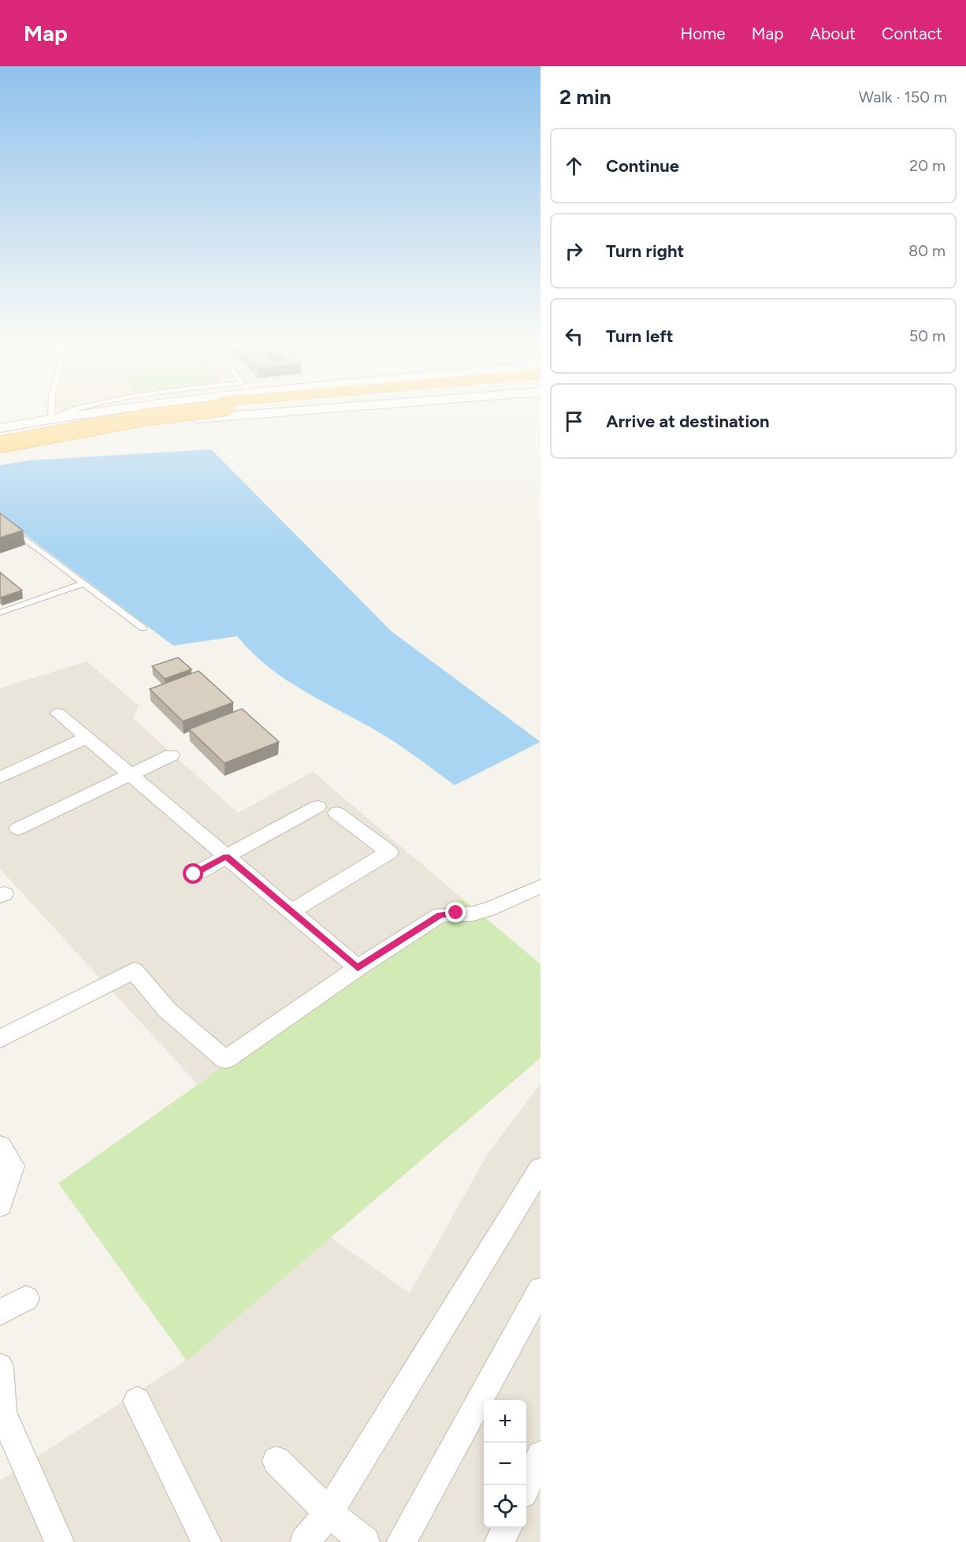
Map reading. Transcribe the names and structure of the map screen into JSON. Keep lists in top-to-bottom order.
{
  "page": {
    "header": "Map",
    "nav": [
      "Home",
      "Map",
      "About",
      "Contact"
    ],
    "heading": ["2 min", "Walk · 150 m"],
    "list": [
      ["Continue", "20 m"],
      ["Turn right", "80 m"],
      ["Turn left", "50 m"],
      "Arrive at destination"
    ],
    "map_buttons": ["+", "−"]
  }
}
